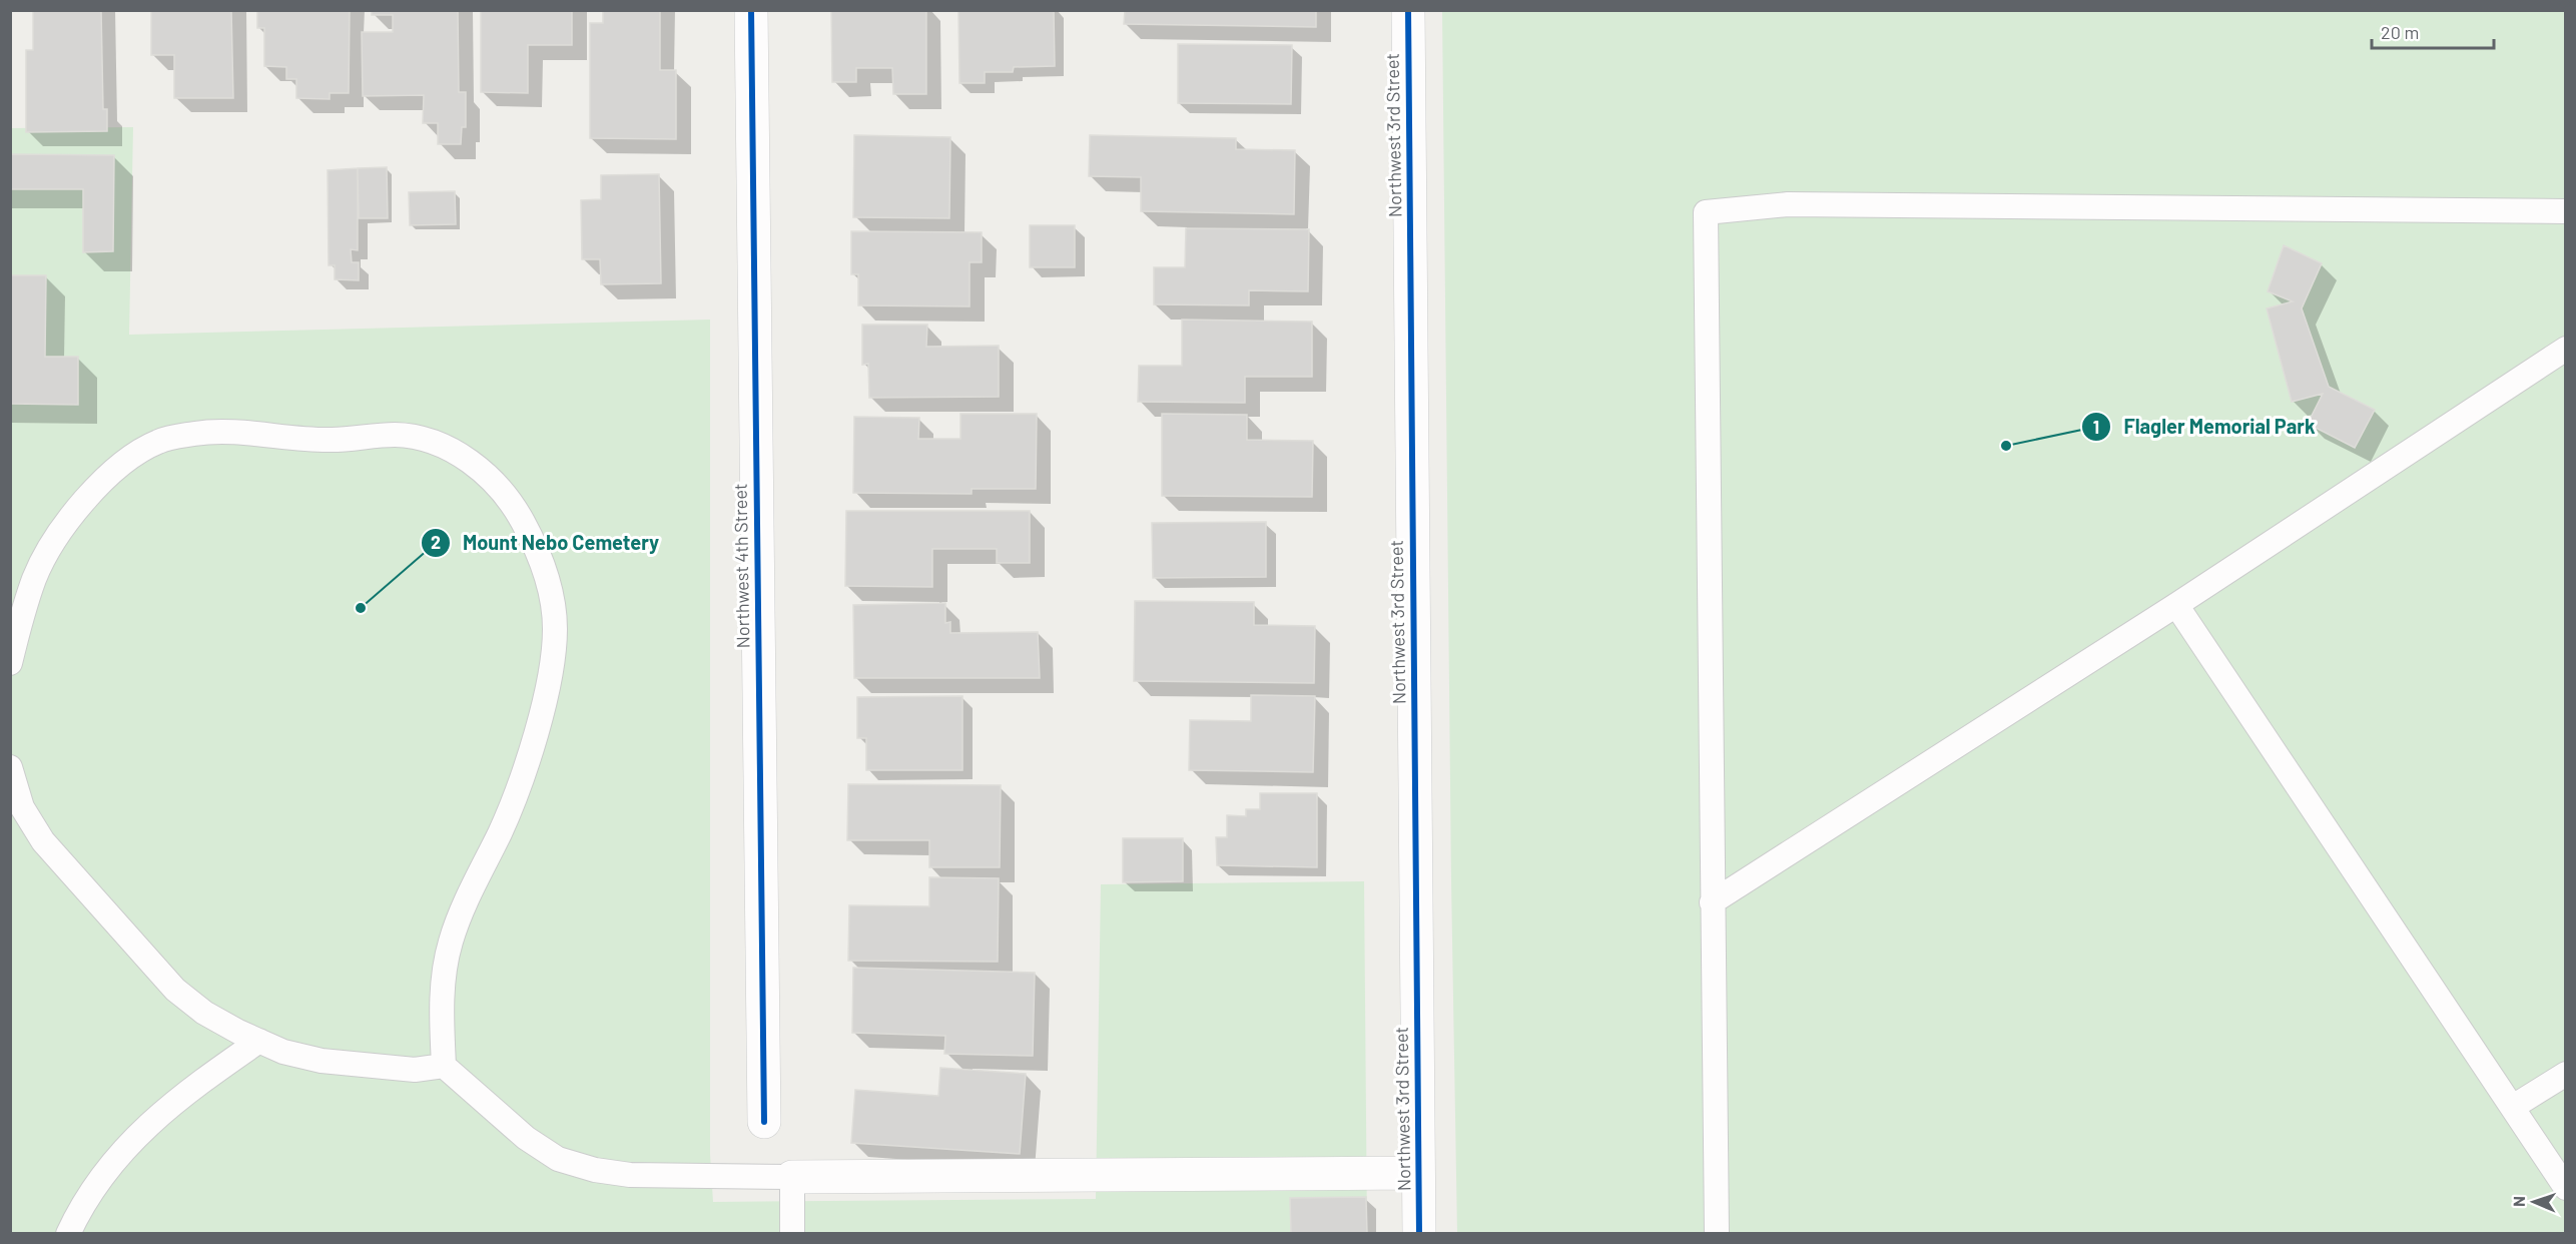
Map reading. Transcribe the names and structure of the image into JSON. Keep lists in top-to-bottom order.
{
  "streets": {
    "street": ["Northwest 3rd Street", "Northwest 4th Street"]
  },
  "places": ["Flagler Memorial Park", "Mount Nebo Cemetery"],
  "scale_bar": "20 m",
  "north": "left"
}
